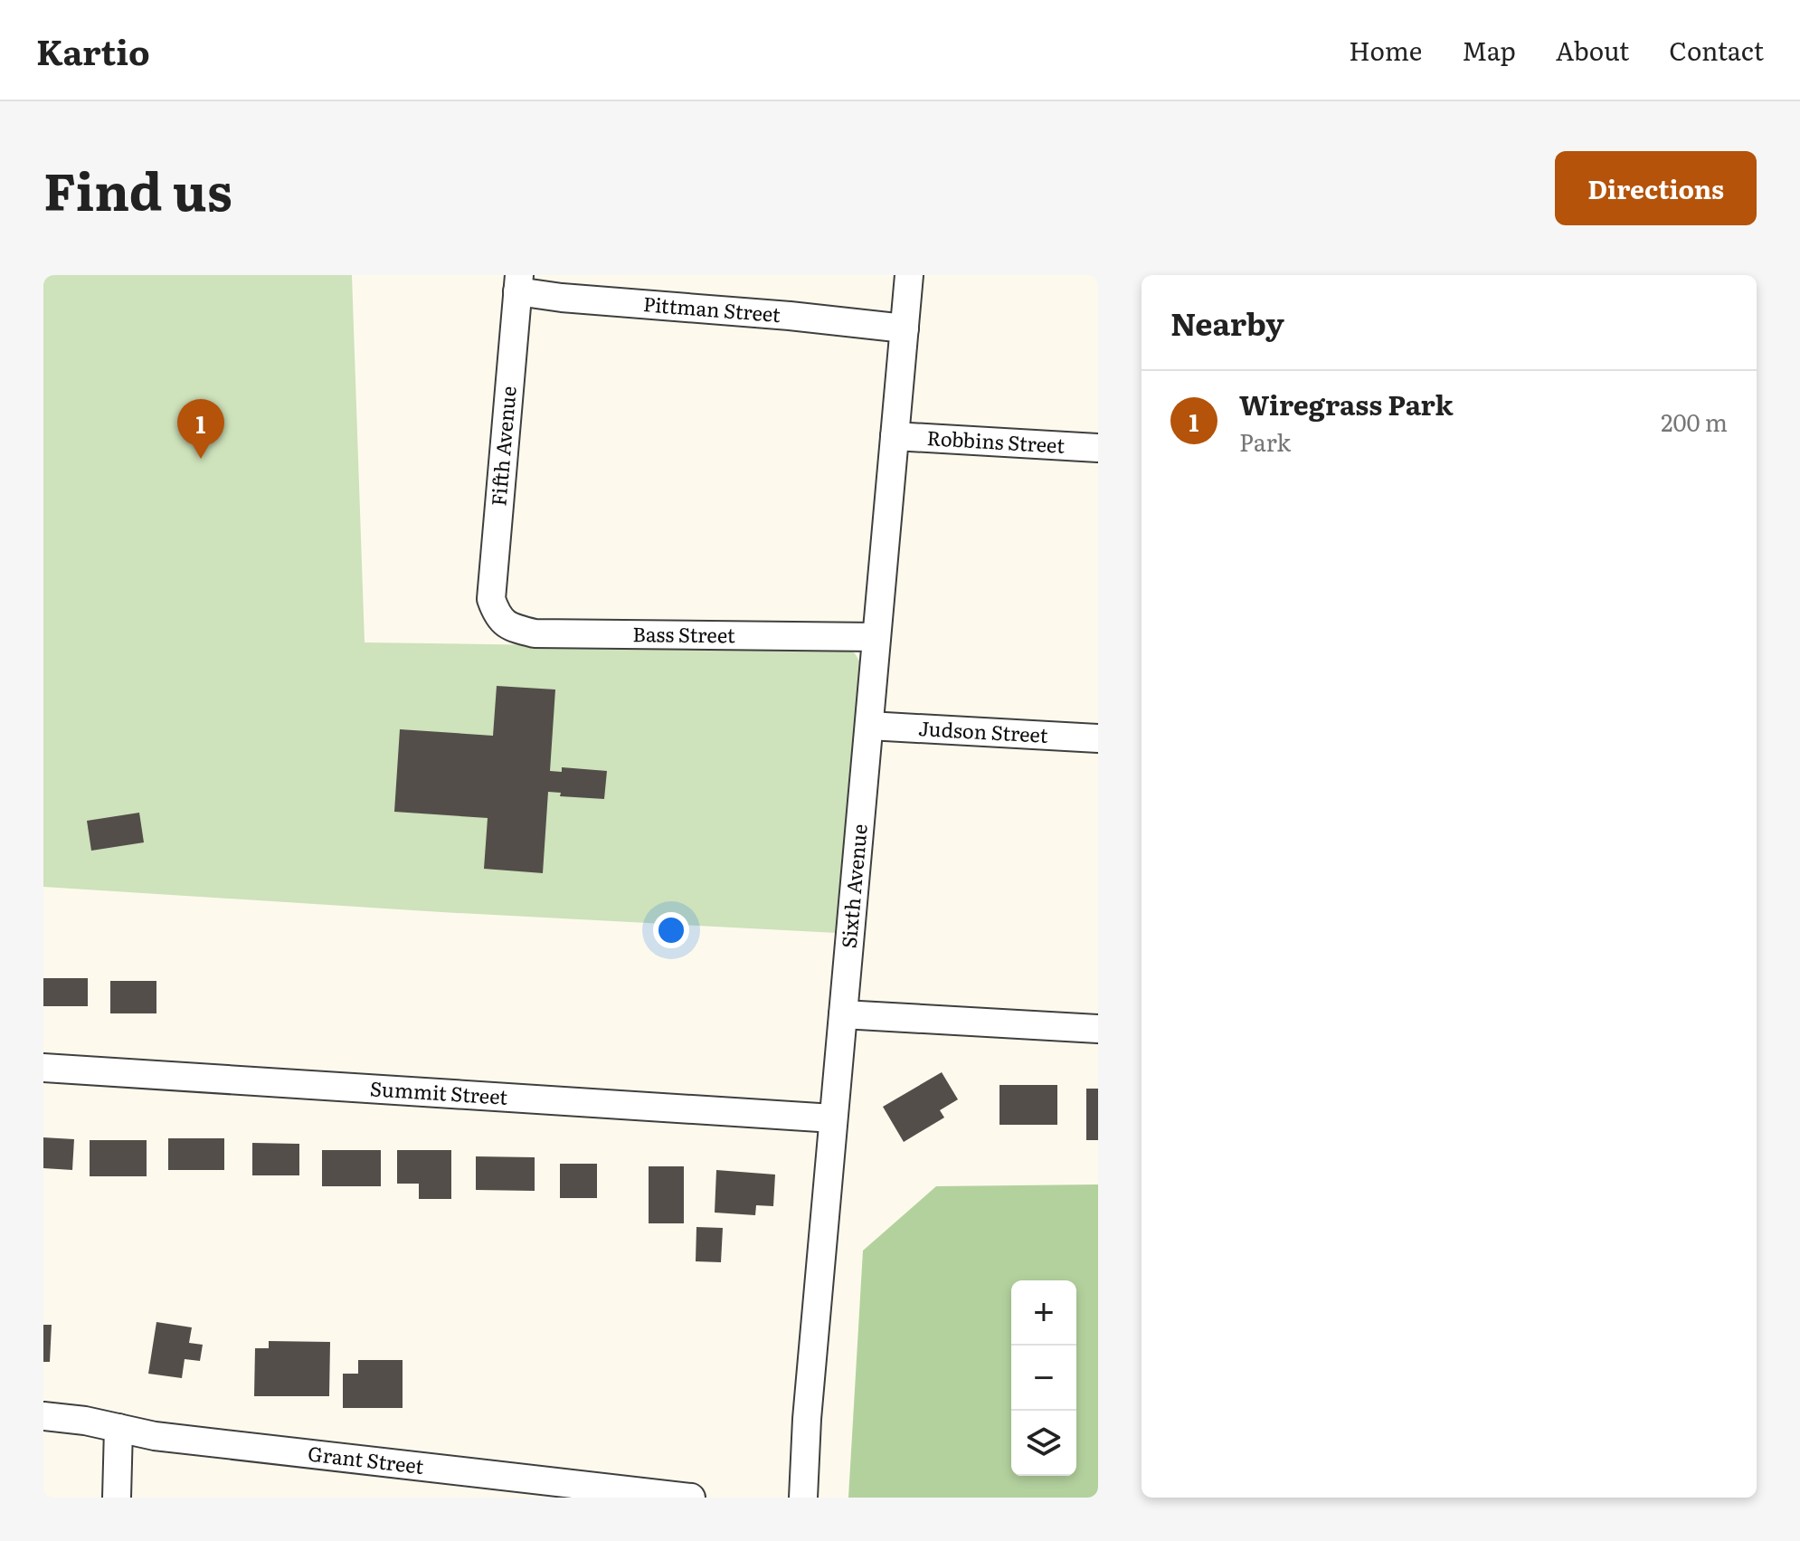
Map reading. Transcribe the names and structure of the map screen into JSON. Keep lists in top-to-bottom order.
{
  "streets": {
    "street": [
      "Pittman Street",
      "Robbins Street",
      "Fifth Avenue",
      "Bass Street",
      "Judson Street",
      "Sixth Avenue",
      "Summit Street",
      "Grant Street"
    ]
  },
  "crossings": [
    ["Pittman Street", "Fifth Avenue"],
    ["Pittman Street", "Sixth Avenue"],
    ["Robbins Street", "Sixth Avenue"],
    ["Fifth Avenue", "Bass Street"],
    ["Bass Street", "Sixth Avenue"],
    ["Judson Street", "Sixth Avenue"],
    ["Sixth Avenue", "Summit Street"]
  ],
  "page": {
    "header": "Kartio",
    "nav": [
      "Home",
      "Map",
      "About",
      "Contact"
    ],
    "title": "Find us",
    "buttons": "Directions",
    "heading": "Nearby",
    "list": [
      {
        "mark": "1",
        "name": "Wiregrass Park",
        "note": "Park",
        "value": "200 m"
      }
    ],
    "pins": "1",
    "map_buttons": ["+", "−"]
  }
}
